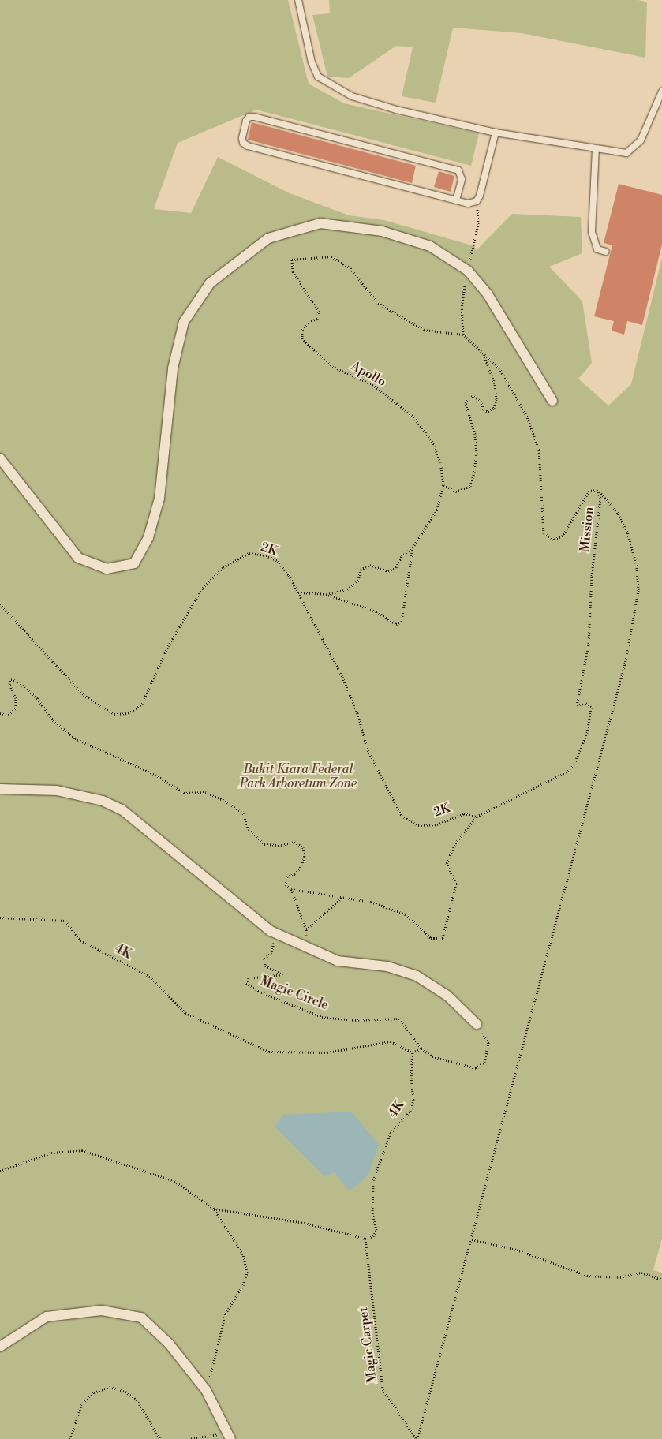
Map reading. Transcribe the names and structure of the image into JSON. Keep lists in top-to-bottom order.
{
  "streets": {
    "path": [
      "Apollo",
      "Mission",
      "2K",
      "4K",
      "Magic Circle",
      "Magic Carpet"
    ]
  },
  "crossings": [
    ["Apollo", "Mission"],
    ["Apollo", "2K"],
    ["Mission", "2K"],
    ["4K", "Magic Carpet"]
  ],
  "parks": ["Bukit Kiara Federal Park Arboretum Zone"]
}
